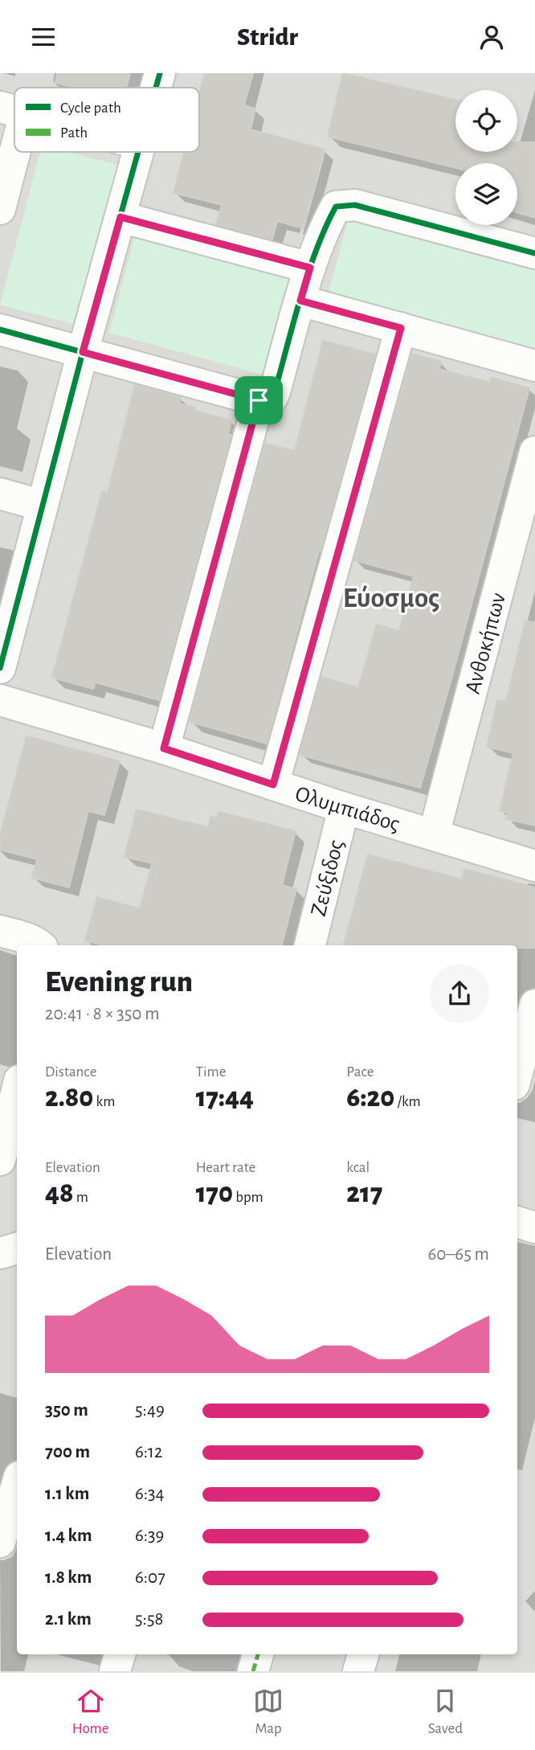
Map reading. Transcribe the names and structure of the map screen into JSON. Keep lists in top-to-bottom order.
{
  "streets": {
    "street": ["Ανθοκήπων", "Ολυμπιάδος", "Ζεύξιδος"]
  },
  "crossings": [
    ["Ανθοκήπων", "Ολυμπιάδος"],
    ["Ολυμπιάδος", "Ζεύξιδος"]
  ],
  "districts": ["Εύοσμος"],
  "legend": ["Cycle path", "Path"],
  "page": {
    "header": "Stridr",
    "heading": ["Evening run", "20:41 · 8 × 350 m"],
    "stats": [
      ["Distance", "2.80 km"],
      ["Time", "17:44"],
      ["Pace", "6:20 /km"],
      ["Elevation", "48 m"],
      ["Heart rate", "170 bpm"],
      ["kcal", "217"]
    ],
    "chart": ["Elevation", "60–65 m"],
    "list": [
      {
        "name": "350 m",
        "note": "5:49"
      },
      {
        "name": "700 m",
        "note": "6:12"
      },
      {
        "name": "1.1 km",
        "note": "6:34"
      },
      {
        "name": "1.4 km",
        "note": "6:39"
      },
      {
        "name": "1.8 km",
        "note": "6:07"
      },
      {
        "name": "2.1 km",
        "note": "5:58"
      }
    ],
    "tabs": ["Home", "Map", "Saved"]
  }
}
